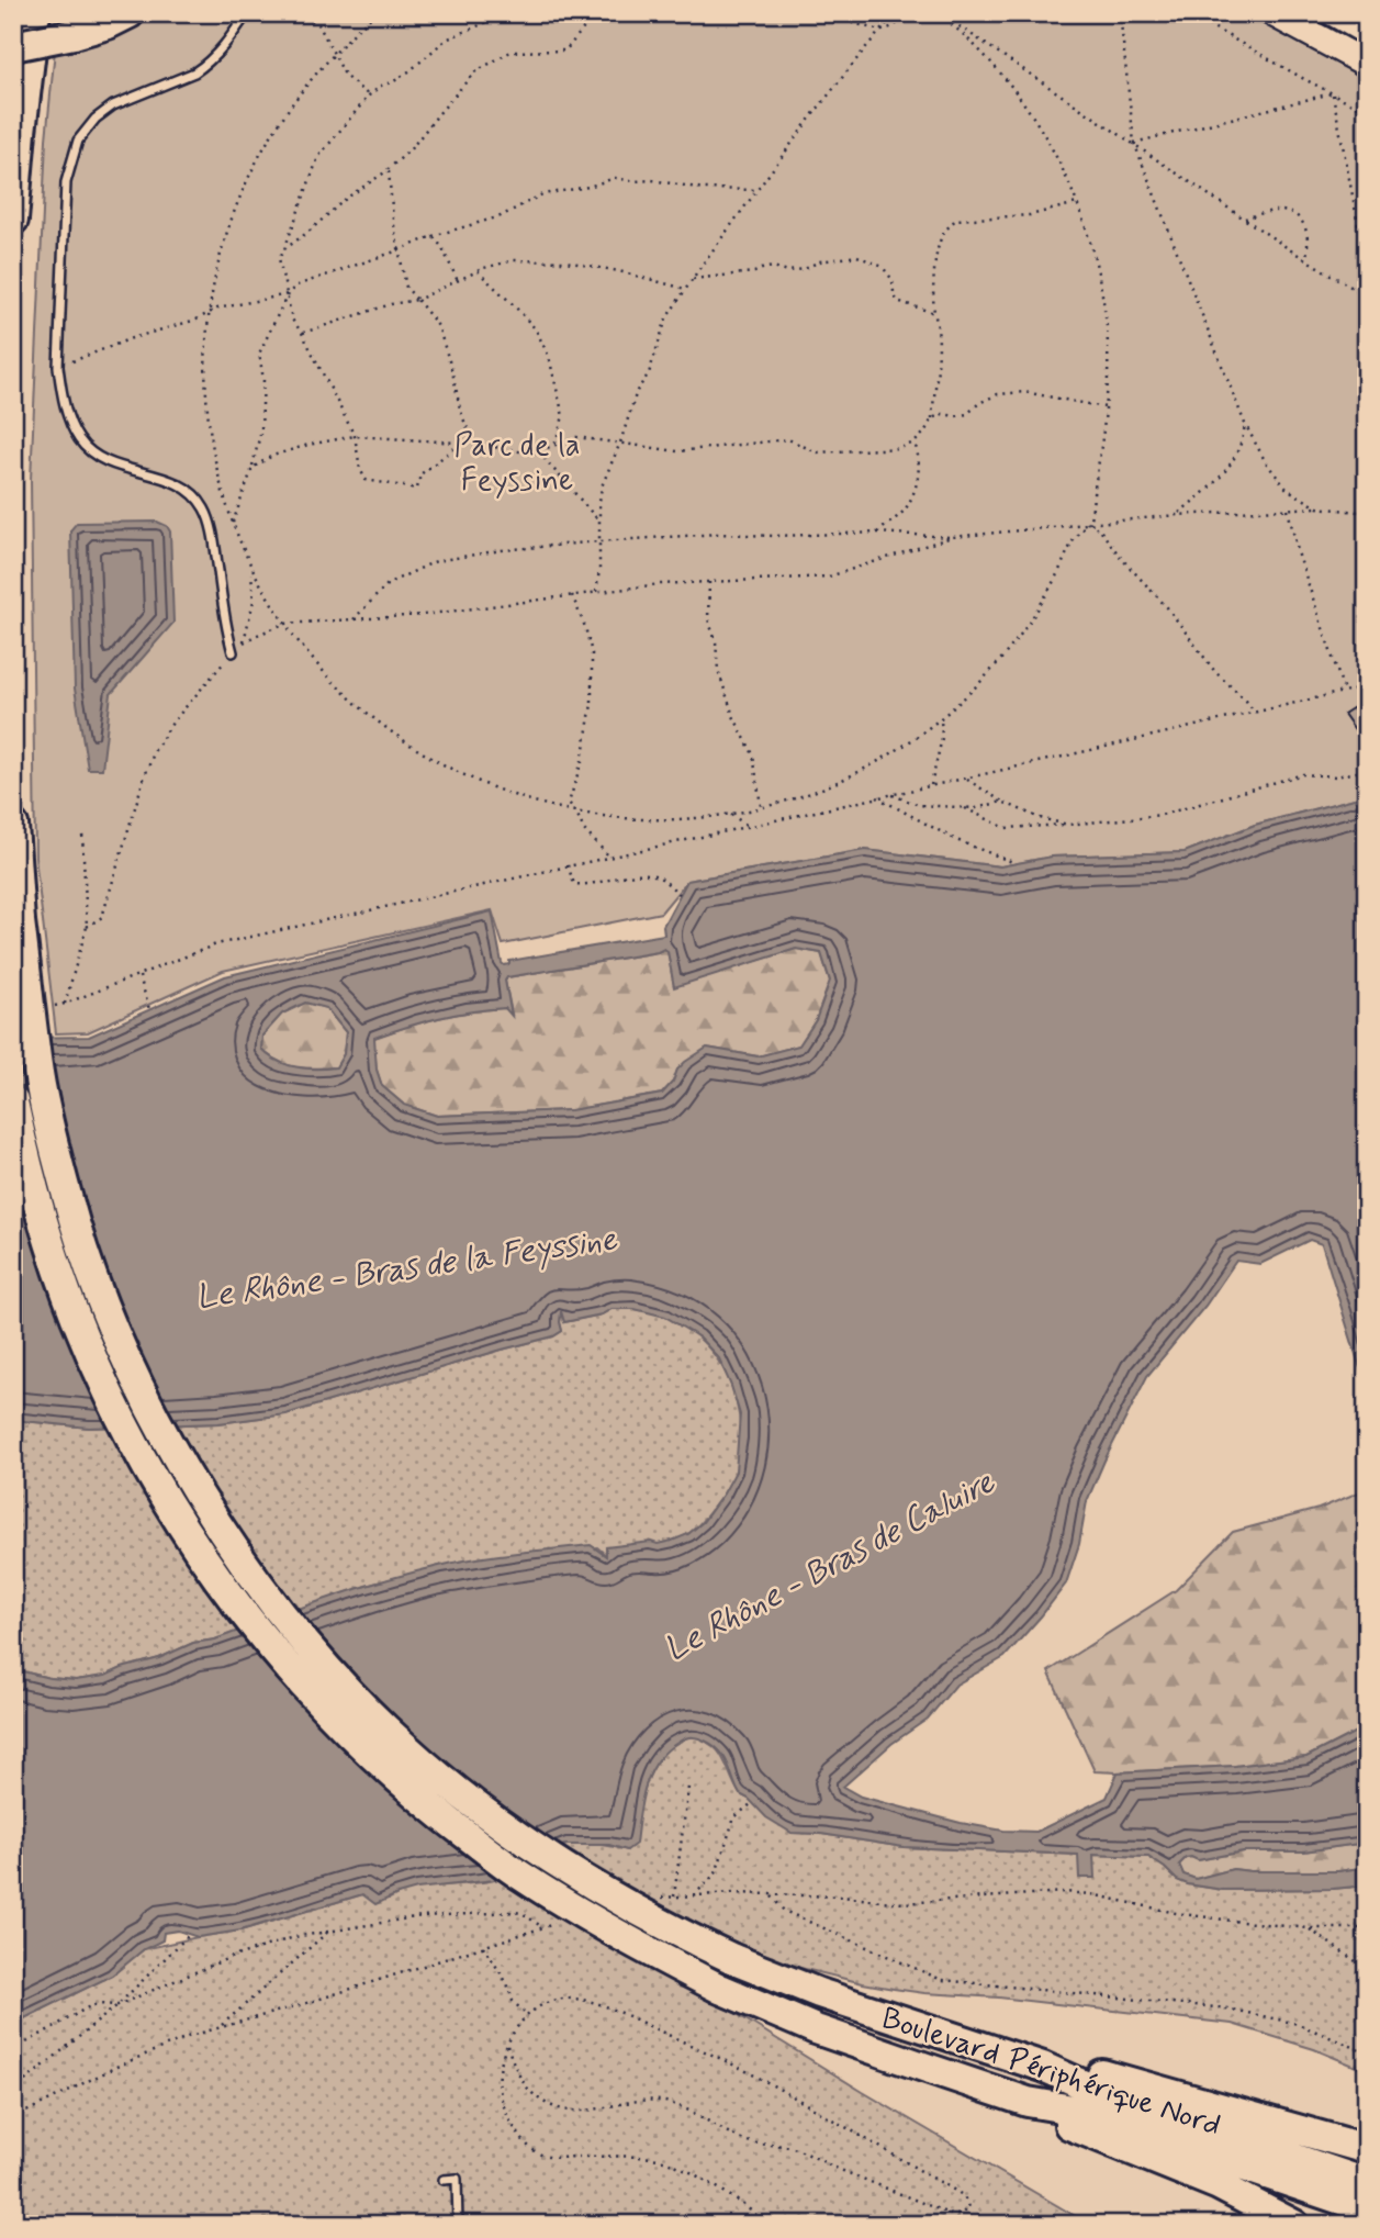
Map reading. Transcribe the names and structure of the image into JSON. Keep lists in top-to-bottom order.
{
  "streets": {
    "highway": ["Boulevard Périphérique Nord"]
  },
  "water": ["Le Rhône - Bras de la Feyssine", "Le Rhône - Bras de Caluire"],
  "parks": ["Parc de la Feyssine"]
}
